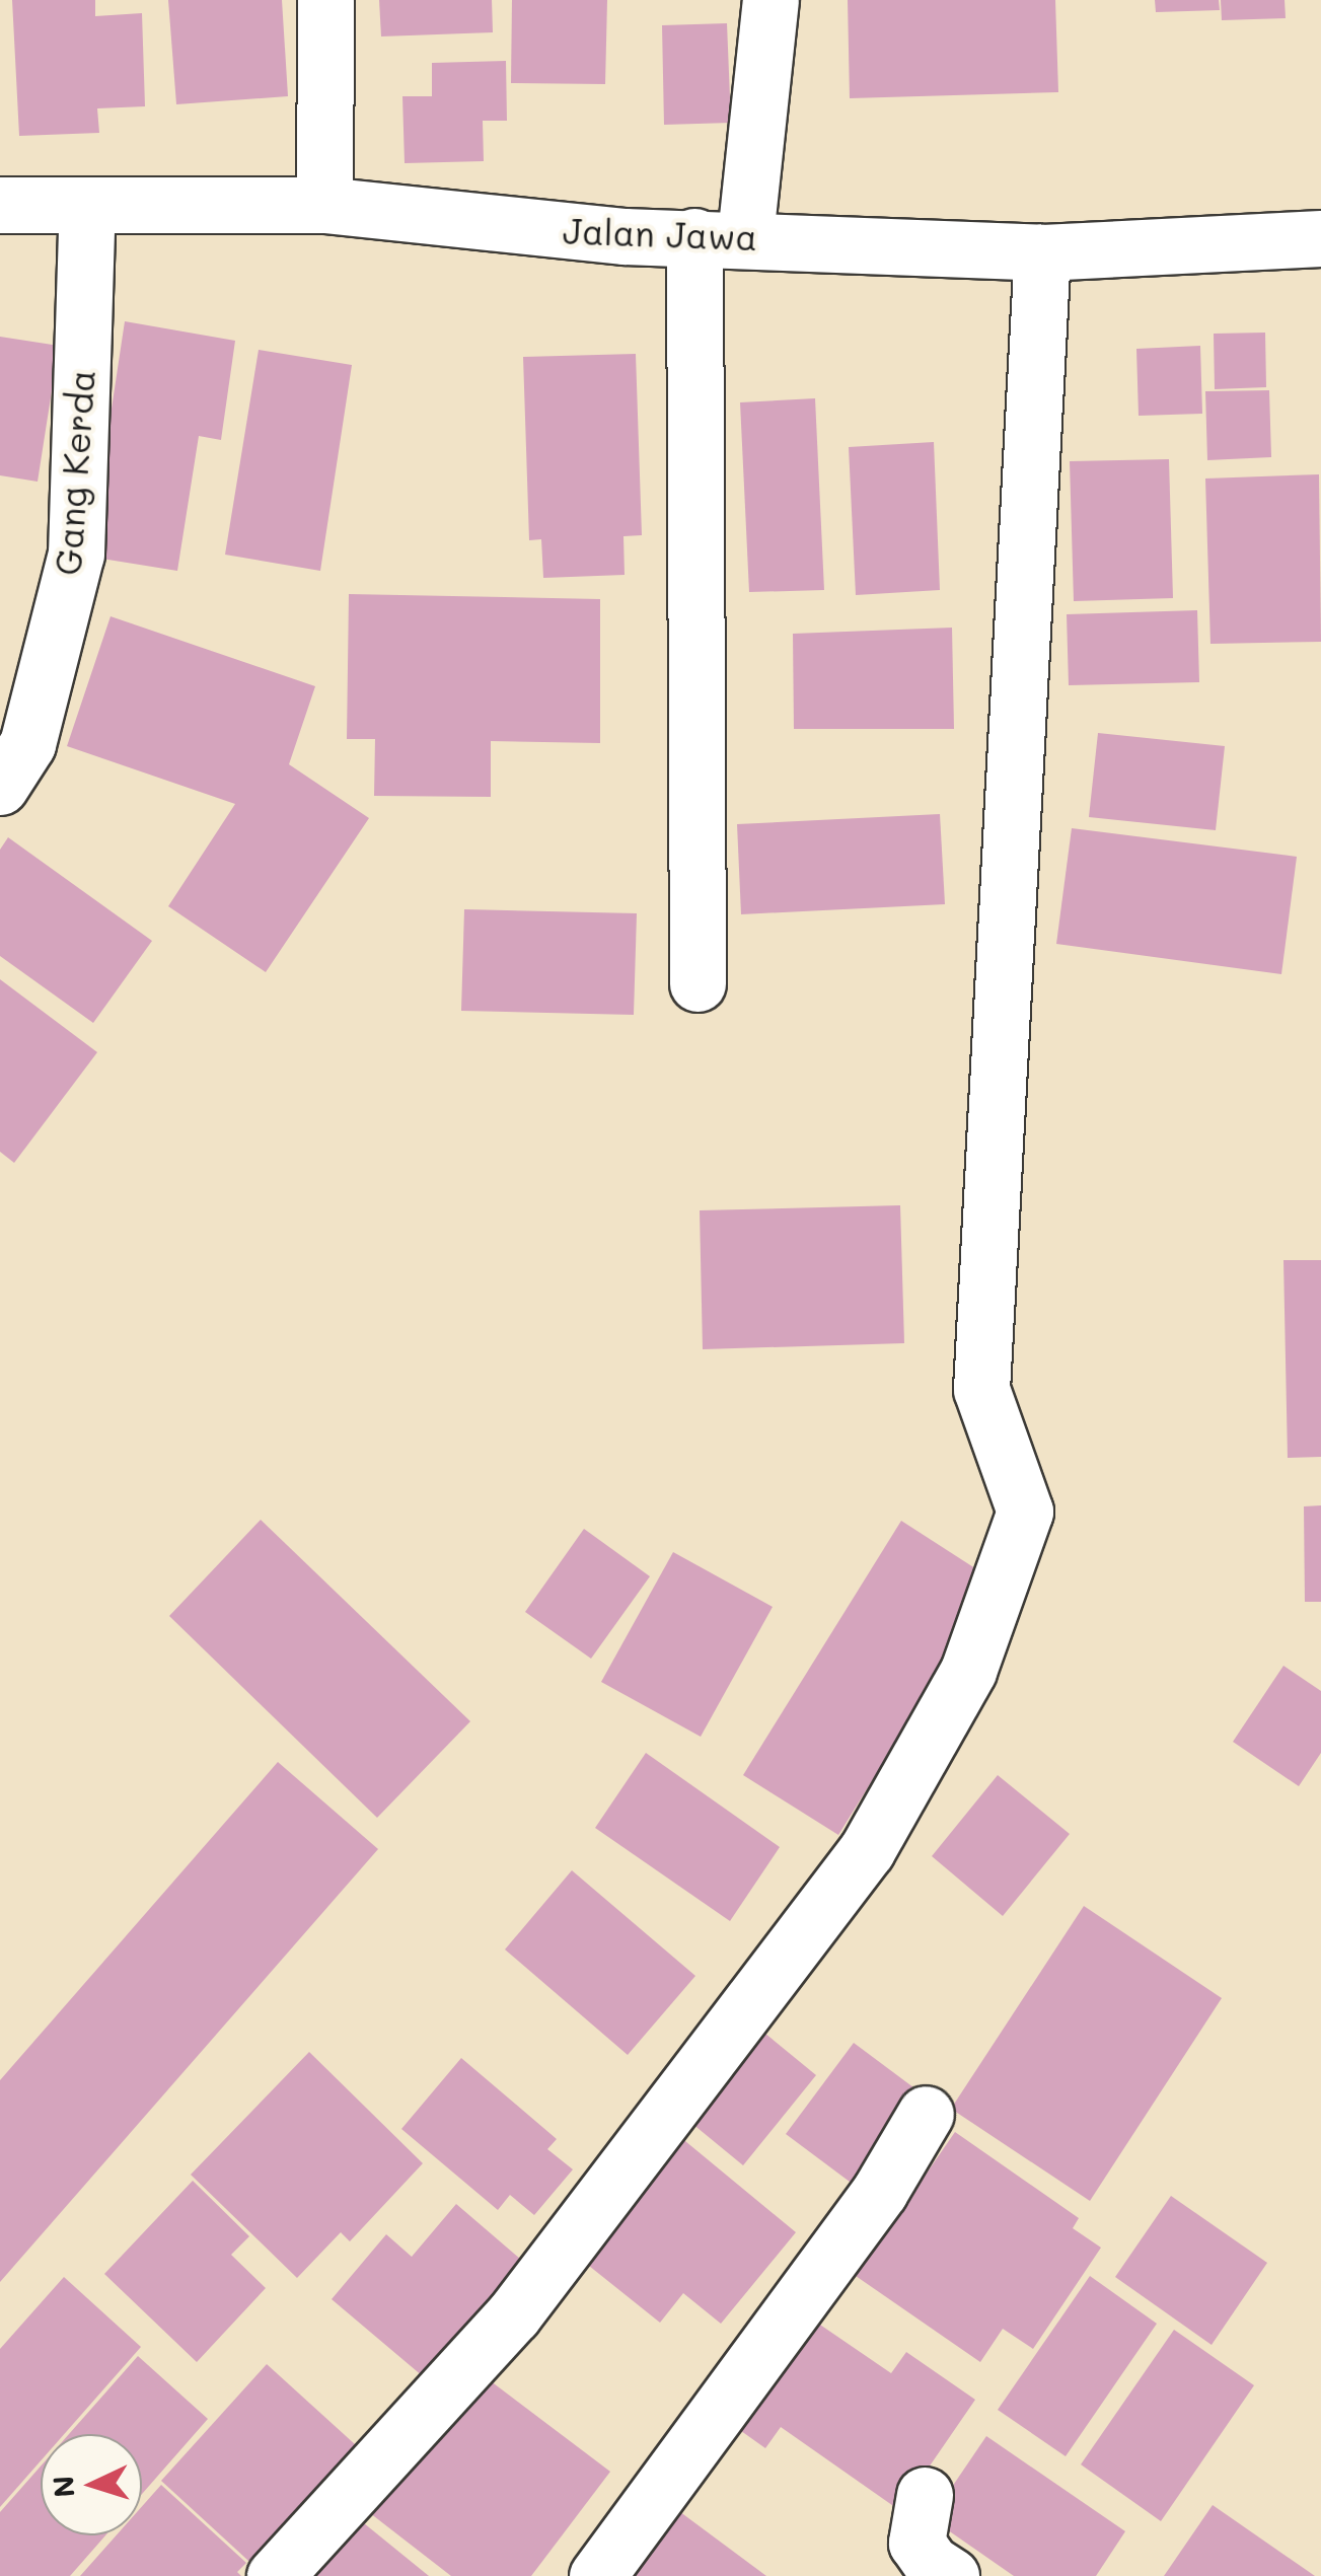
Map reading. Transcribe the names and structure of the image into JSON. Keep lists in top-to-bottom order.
{
  "streets": {
    "street": ["Jalan Jawa", "Gang Kerda"]
  },
  "crossings": [
    ["Jalan Jawa", "Gang Kerda"]
  ],
  "north": "left"
}
